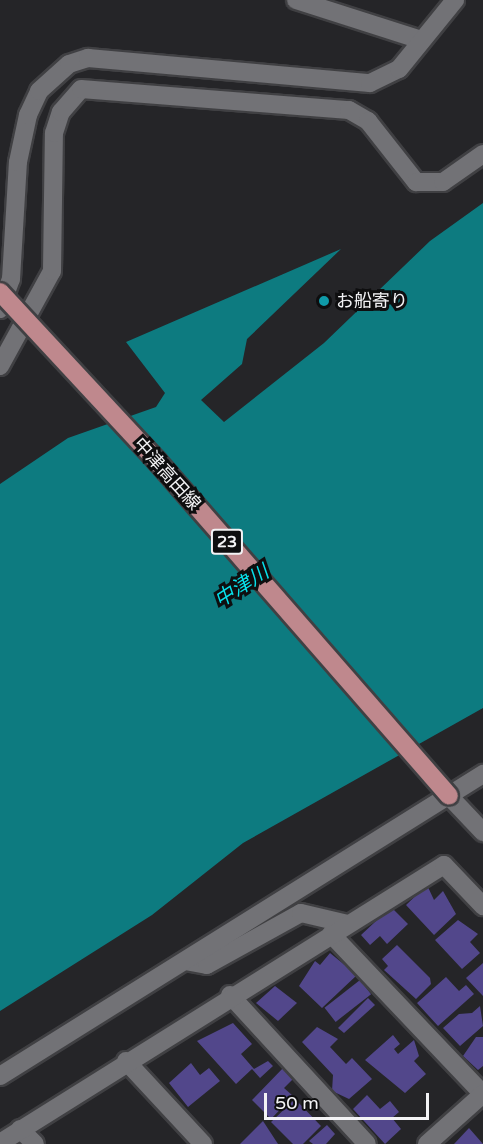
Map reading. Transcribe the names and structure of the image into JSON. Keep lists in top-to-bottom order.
{
  "streets": {
    "main road": ["中津高田線", "23"]
  },
  "water": ["中津川"],
  "places": ["お船寄り"],
  "scale_bar": "50 m"
}
